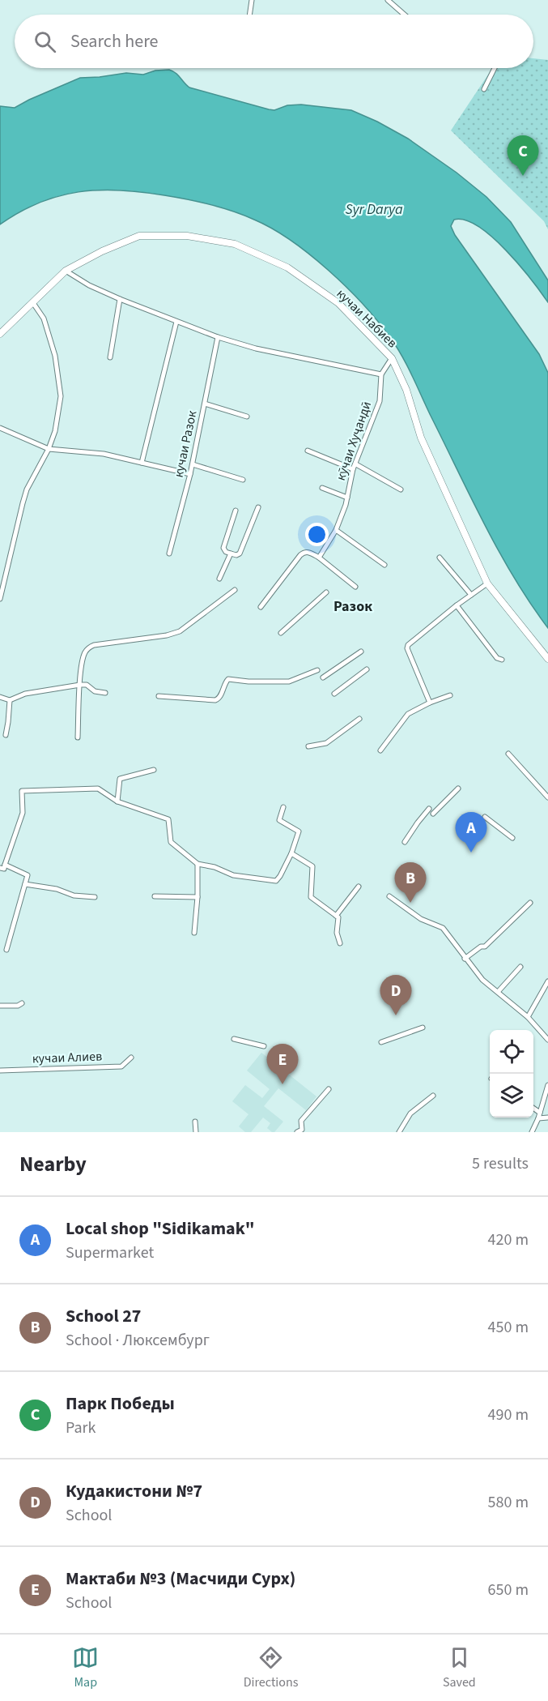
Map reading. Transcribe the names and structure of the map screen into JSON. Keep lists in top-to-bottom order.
{
  "streets": {
    "main road": ["кучаи Набиев"],
    "street": ["кӯчаи Хуҷандӣ", "кучаи Разок", "кучаи Алиев"]
  },
  "crossings": [
    ["кучаи Набиев", "кӯчаи Хуҷандӣ"]
  ],
  "districts": ["Разок"],
  "water": ["Syr Darya"],
  "page": {
    "search": "Search here",
    "pins": [
      "C",
      "A",
      "B",
      "D",
      "E"
    ],
    "heading": ["Nearby", "5 results"],
    "list": [
      {
        "mark": "A",
        "name": "Local shop \"Sidikamak\"",
        "note": "Supermarket",
        "value": "420 m"
      },
      {
        "mark": "B",
        "name": "School 27",
        "note": "School · Люксембург",
        "value": "450 m"
      },
      {
        "mark": "C",
        "name": "Парк Победы",
        "note": "Park",
        "value": "490 m"
      },
      {
        "mark": "D",
        "name": "Кудакистони №7",
        "note": "School",
        "value": "580 m"
      },
      {
        "mark": "E",
        "name": "Мактаби №3 (Масчиди Сурх)",
        "note": "School",
        "value": "650 m"
      }
    ],
    "nav": ["Map", "Directions", "Saved"]
  }
}
